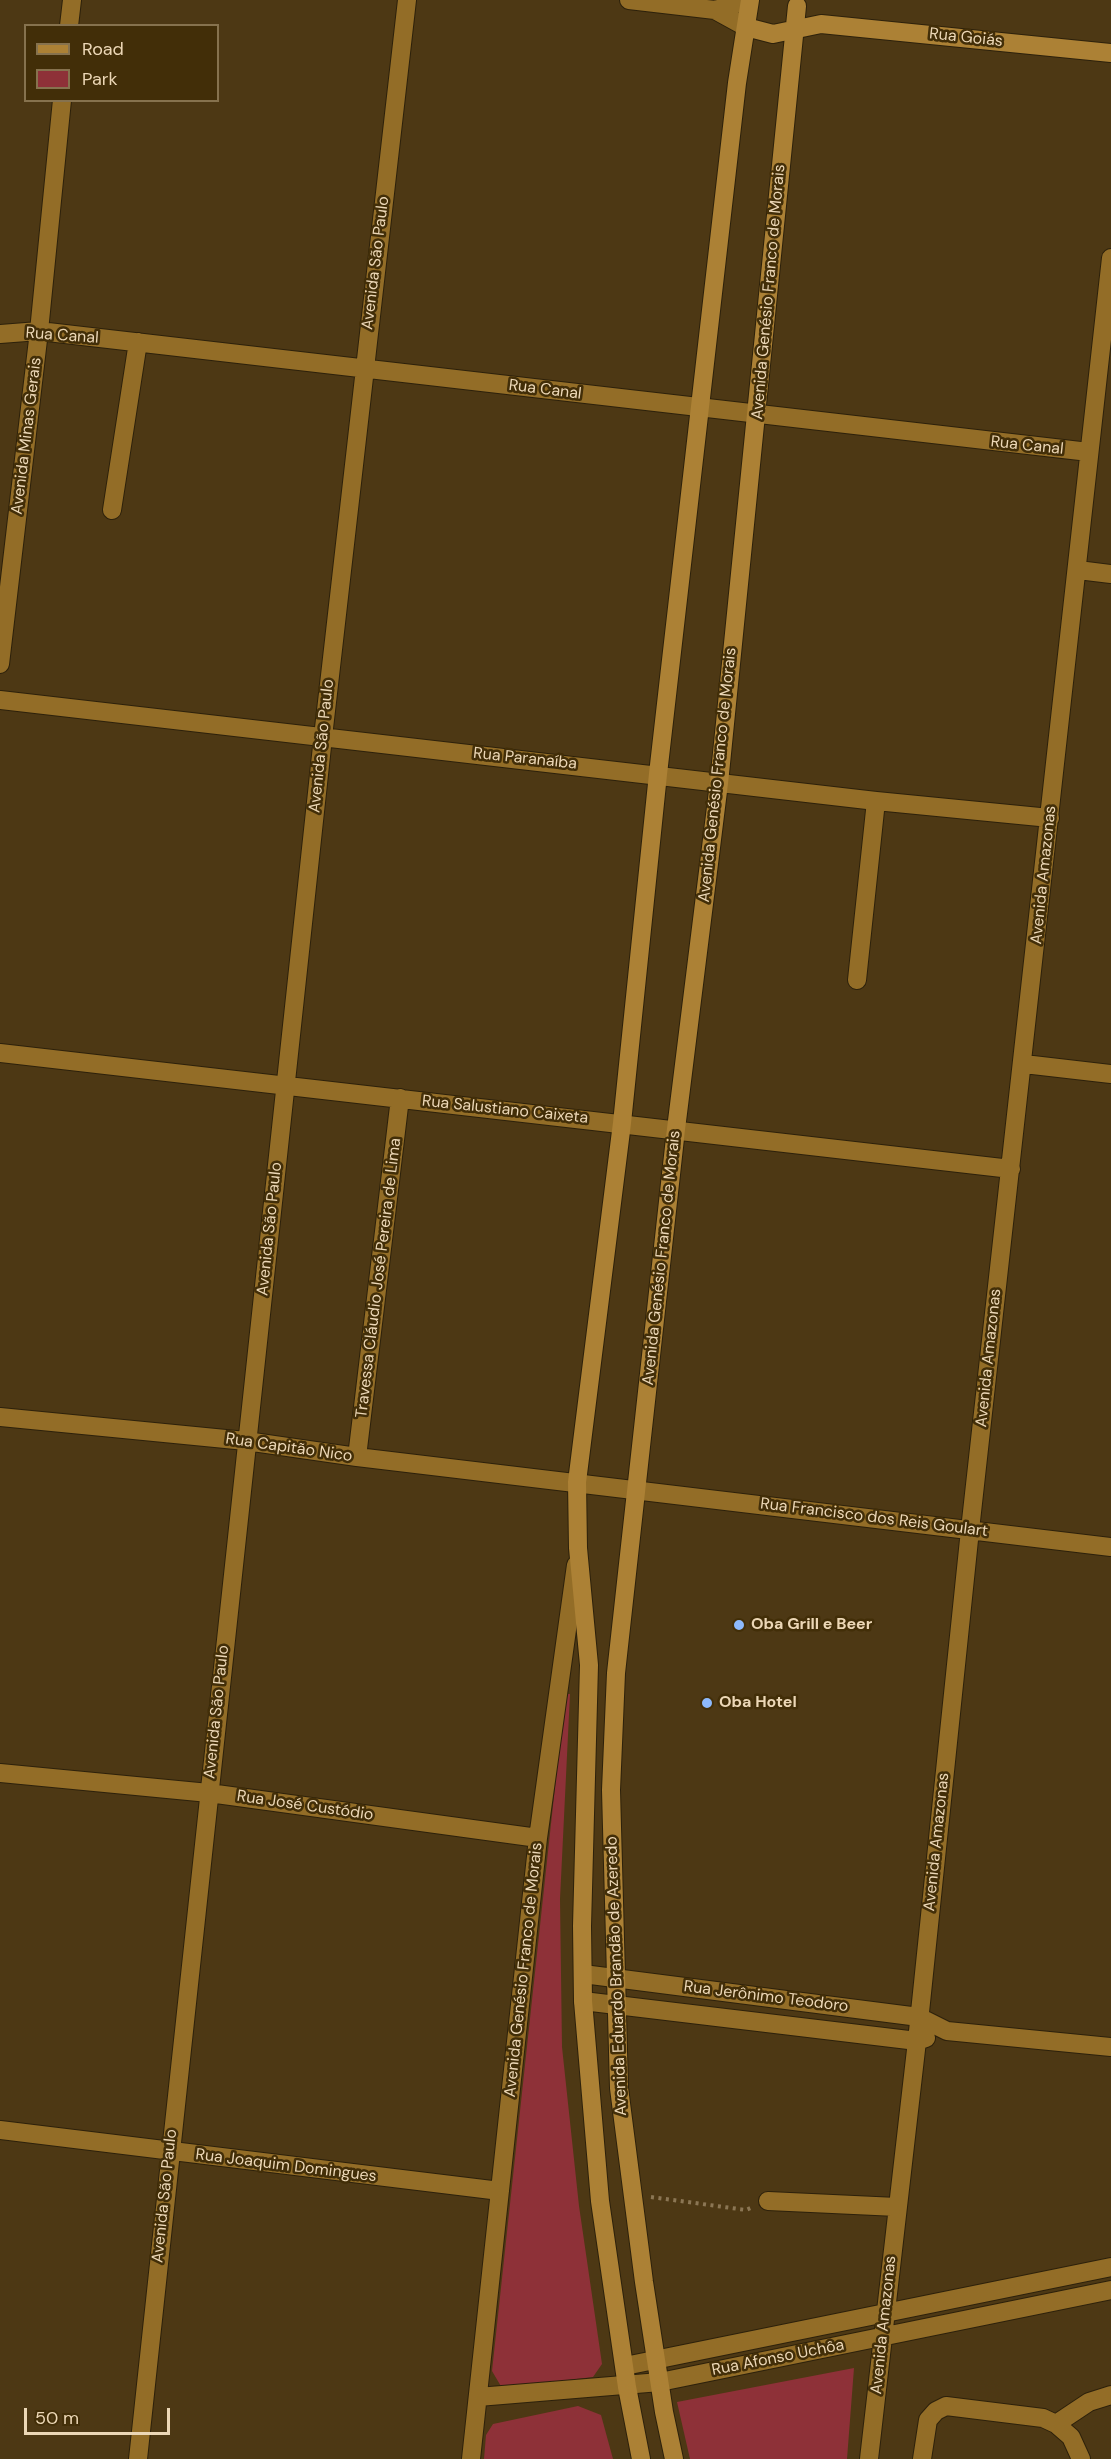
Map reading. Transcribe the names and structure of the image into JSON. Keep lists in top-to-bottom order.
{
  "streets": {
    "main road": ["Rua Goiás", "Avenida Genésio Franco de Morais", "Avenida Eduardo Brandão de Azeredo"],
    "street": [
      "Avenida São Paulo",
      "Rua Canal",
      "Avenida Minas Gerais",
      "Rua Paranaíba",
      "Avenida Amazonas",
      "Rua Salustiano Caixeta",
      "Travessa Cláudio José Pereira de Lima",
      "Rua Capitão Nico",
      "Rua Francisco dos Reis Goulart",
      "Rua José Custódio",
      "Rua Jerônimo Teodoro",
      "Rua Joaquim Domingues",
      "Rua Afonso Uchôa"
    ]
  },
  "crossings": [
    ["Rua Goiás", "Avenida Genésio Franco de Morais"],
    ["Avenida São Paulo", "Rua Canal"],
    ["Avenida São Paulo", "Rua Paranaíba"],
    ["Avenida São Paulo", "Rua Salustiano Caixeta"],
    ["Avenida São Paulo", "Rua Capitão Nico"],
    ["Avenida São Paulo", "Rua José Custódio"],
    ["Avenida São Paulo", "Rua Joaquim Domingues"],
    ["Avenida Genésio Franco de Morais", "Rua Canal"],
    ["Avenida Genésio Franco de Morais", "Rua Paranaíba"],
    ["Avenida Genésio Franco de Morais", "Rua Salustiano Caixeta"],
    ["Avenida Genésio Franco de Morais", "Rua Capitão Nico"],
    ["Avenida Genésio Franco de Morais", "Rua Francisco dos Reis Goulart"],
    ["Avenida Genésio Franco de Morais", "Rua José Custódio"],
    ["Avenida Genésio Franco de Morais", "Avenida Eduardo Brandão de Azeredo"],
    ["Avenida Genésio Franco de Morais", "Rua Joaquim Domingues"],
    ["Avenida Genésio Franco de Morais", "Rua Afonso Uchôa"],
    ["Rua Canal", "Avenida Minas Gerais"],
    ["Rua Canal", "Avenida Amazonas"],
    ["Rua Paranaíba", "Avenida Amazonas"],
    ["Avenida Amazonas", "Rua Salustiano Caixeta"],
    ["Avenida Amazonas", "Rua Francisco dos Reis Goulart"],
    ["Avenida Amazonas", "Rua Jerônimo Teodoro"],
    ["Avenida Amazonas", "Rua Afonso Uchôa"],
    ["Rua Salustiano Caixeta", "Travessa Cláudio José Pereira de Lima"],
    ["Travessa Cláudio José Pereira de Lima", "Rua Capitão Nico"],
    ["Rua Francisco dos Reis Goulart", "Avenida Eduardo Brandão de Azeredo"],
    ["Avenida Eduardo Brandão de Azeredo", "Rua Jerônimo Teodoro"],
    ["Avenida Eduardo Brandão de Azeredo", "Rua Afonso Uchôa"]
  ],
  "places": ["Oba Grill e Beer", "Oba Hotel"],
  "legend": ["Road", "Park"],
  "scale_bar": "50 m"
}
